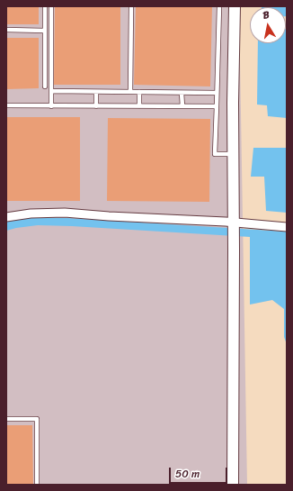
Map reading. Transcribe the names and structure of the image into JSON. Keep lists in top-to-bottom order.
{
  "scale_bar": "50 m",
  "north": "top"
}
